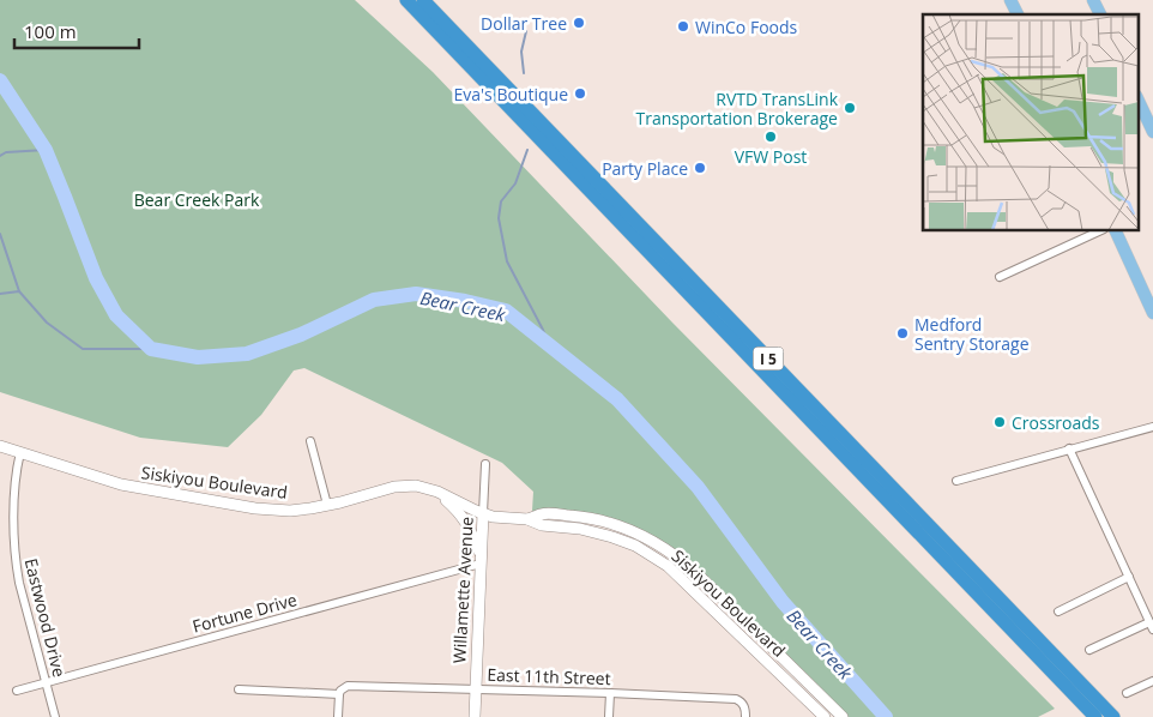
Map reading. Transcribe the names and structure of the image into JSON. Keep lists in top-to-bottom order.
{
  "streets": {
    "highway": ["I 5"],
    "street": [
      "Siskiyou Boulevard",
      "Willamette Avenue",
      "Fortune Drive",
      "Eastwood Drive",
      "East 11th Street"
    ]
  },
  "crossings": [
    ["Siskiyou Boulevard", "Willamette Avenue"],
    ["Siskiyou Boulevard", "Eastwood Drive"],
    ["Willamette Avenue", "Fortune Drive"],
    ["Willamette Avenue", "East 11th Street"],
    ["Fortune Drive", "Eastwood Drive"]
  ],
  "water": ["Bear Creek"],
  "parks": ["Bear Creek Park"],
  "places": [
    "Dollar Tree",
    "WinCo Foods",
    "Eva's Boutique",
    "RVTD TransLink Transportation Brokerage",
    "VFW Post",
    "Party Place",
    "Medford Sentry Storage",
    "Crossroads"
  ],
  "scale_bar": "100 m"
}
